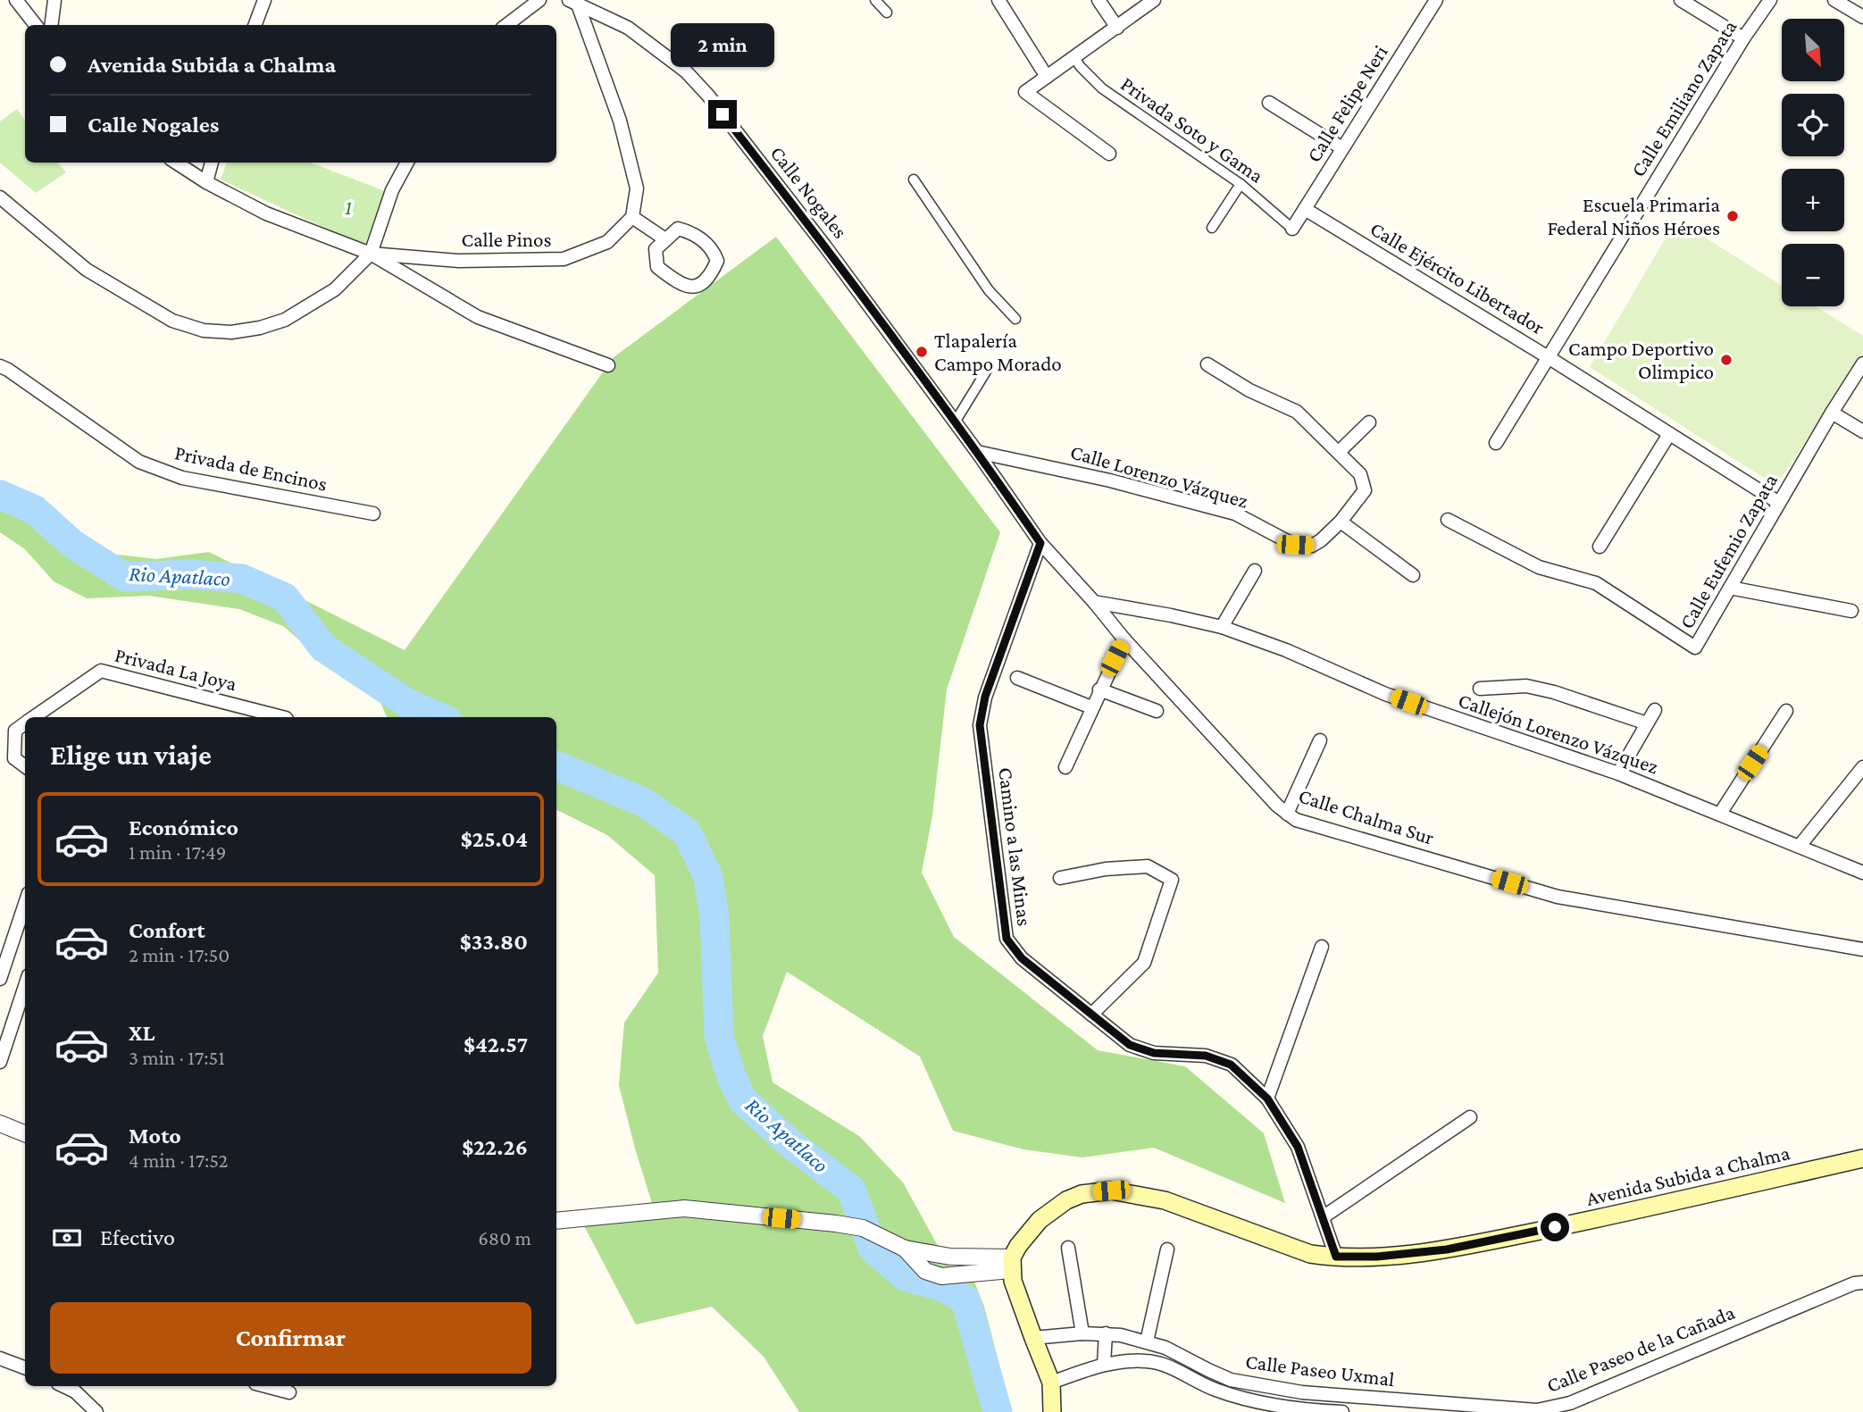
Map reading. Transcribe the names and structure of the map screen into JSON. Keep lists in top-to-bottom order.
{
  "streets": {
    "main road": ["Avenida Subida a Chalma"],
    "street": [
      "Calle Emiliano Zapata",
      "Calle Felipe Neri",
      "Privada Soto y Gama",
      "Calle Nogales",
      "Calle Pinos",
      "Calle Ejército Libertador",
      "Privada de Encinos",
      "Calle Lorenzo Vázquez",
      "Calle Eufemio Zapata",
      "Privada La Joya",
      "Callejón Lorenzo Vázquez",
      "Calle Chalma Sur",
      "Camino a las Minas",
      "Calle Paseo de la Cañada",
      "Calle Paseo Uxmal"
    ]
  },
  "crossings": [
    ["Calle Emiliano Zapata", "Calle Ejército Libertador"],
    ["Calle Felipe Neri", "Privada Soto y Gama"],
    ["Calle Felipe Neri", "Calle Ejército Libertador"],
    ["Calle Nogales", "Calle Lorenzo Vázquez"],
    ["Calle Nogales", "Calle Chalma Sur"],
    ["Calle Ejército Libertador", "Calle Eufemio Zapata"],
    ["Calle Lorenzo Vázquez", "Calle Chalma Sur"],
    ["Callejón Lorenzo Vázquez", "Calle Chalma Sur"],
    ["Calle Chalma Sur", "Camino a las Minas"],
    ["Camino a las Minas", "Avenida Subida a Chalma"],
    ["Calle Paseo de la Cañada", "Calle Paseo Uxmal"]
  ],
  "water": ["Rio Apatlaco"],
  "parks": ["1"],
  "places": ["Escuela Primaria Federal Niños Héroes", "Tlapalería Campo Morado", "Campo Deportivo Olimpico"],
  "north": "bottom right",
  "page": {
    "map_buttons": ["+", "−"],
    "bubble": "2 min",
    "banner": ["Avenida Subida a Chalma", "Calle Nogales"],
    "heading": "Elige un viaje",
    "list": [
      {
        "name": "Económico",
        "note": "1 min · 17:49",
        "value": "$25.04"
      },
      {
        "name": "Confort",
        "note": "2 min · 17:50",
        "value": "$33.80"
      },
      {
        "name": "XL",
        "note": "3 min · 17:51",
        "value": "$42.57"
      },
      {
        "name": "Moto",
        "note": "4 min · 17:52",
        "value": "$22.26"
      }
    ],
    "pay": ["Efectivo", "680 m"],
    "buttons": "Confirmar"
  }
}
